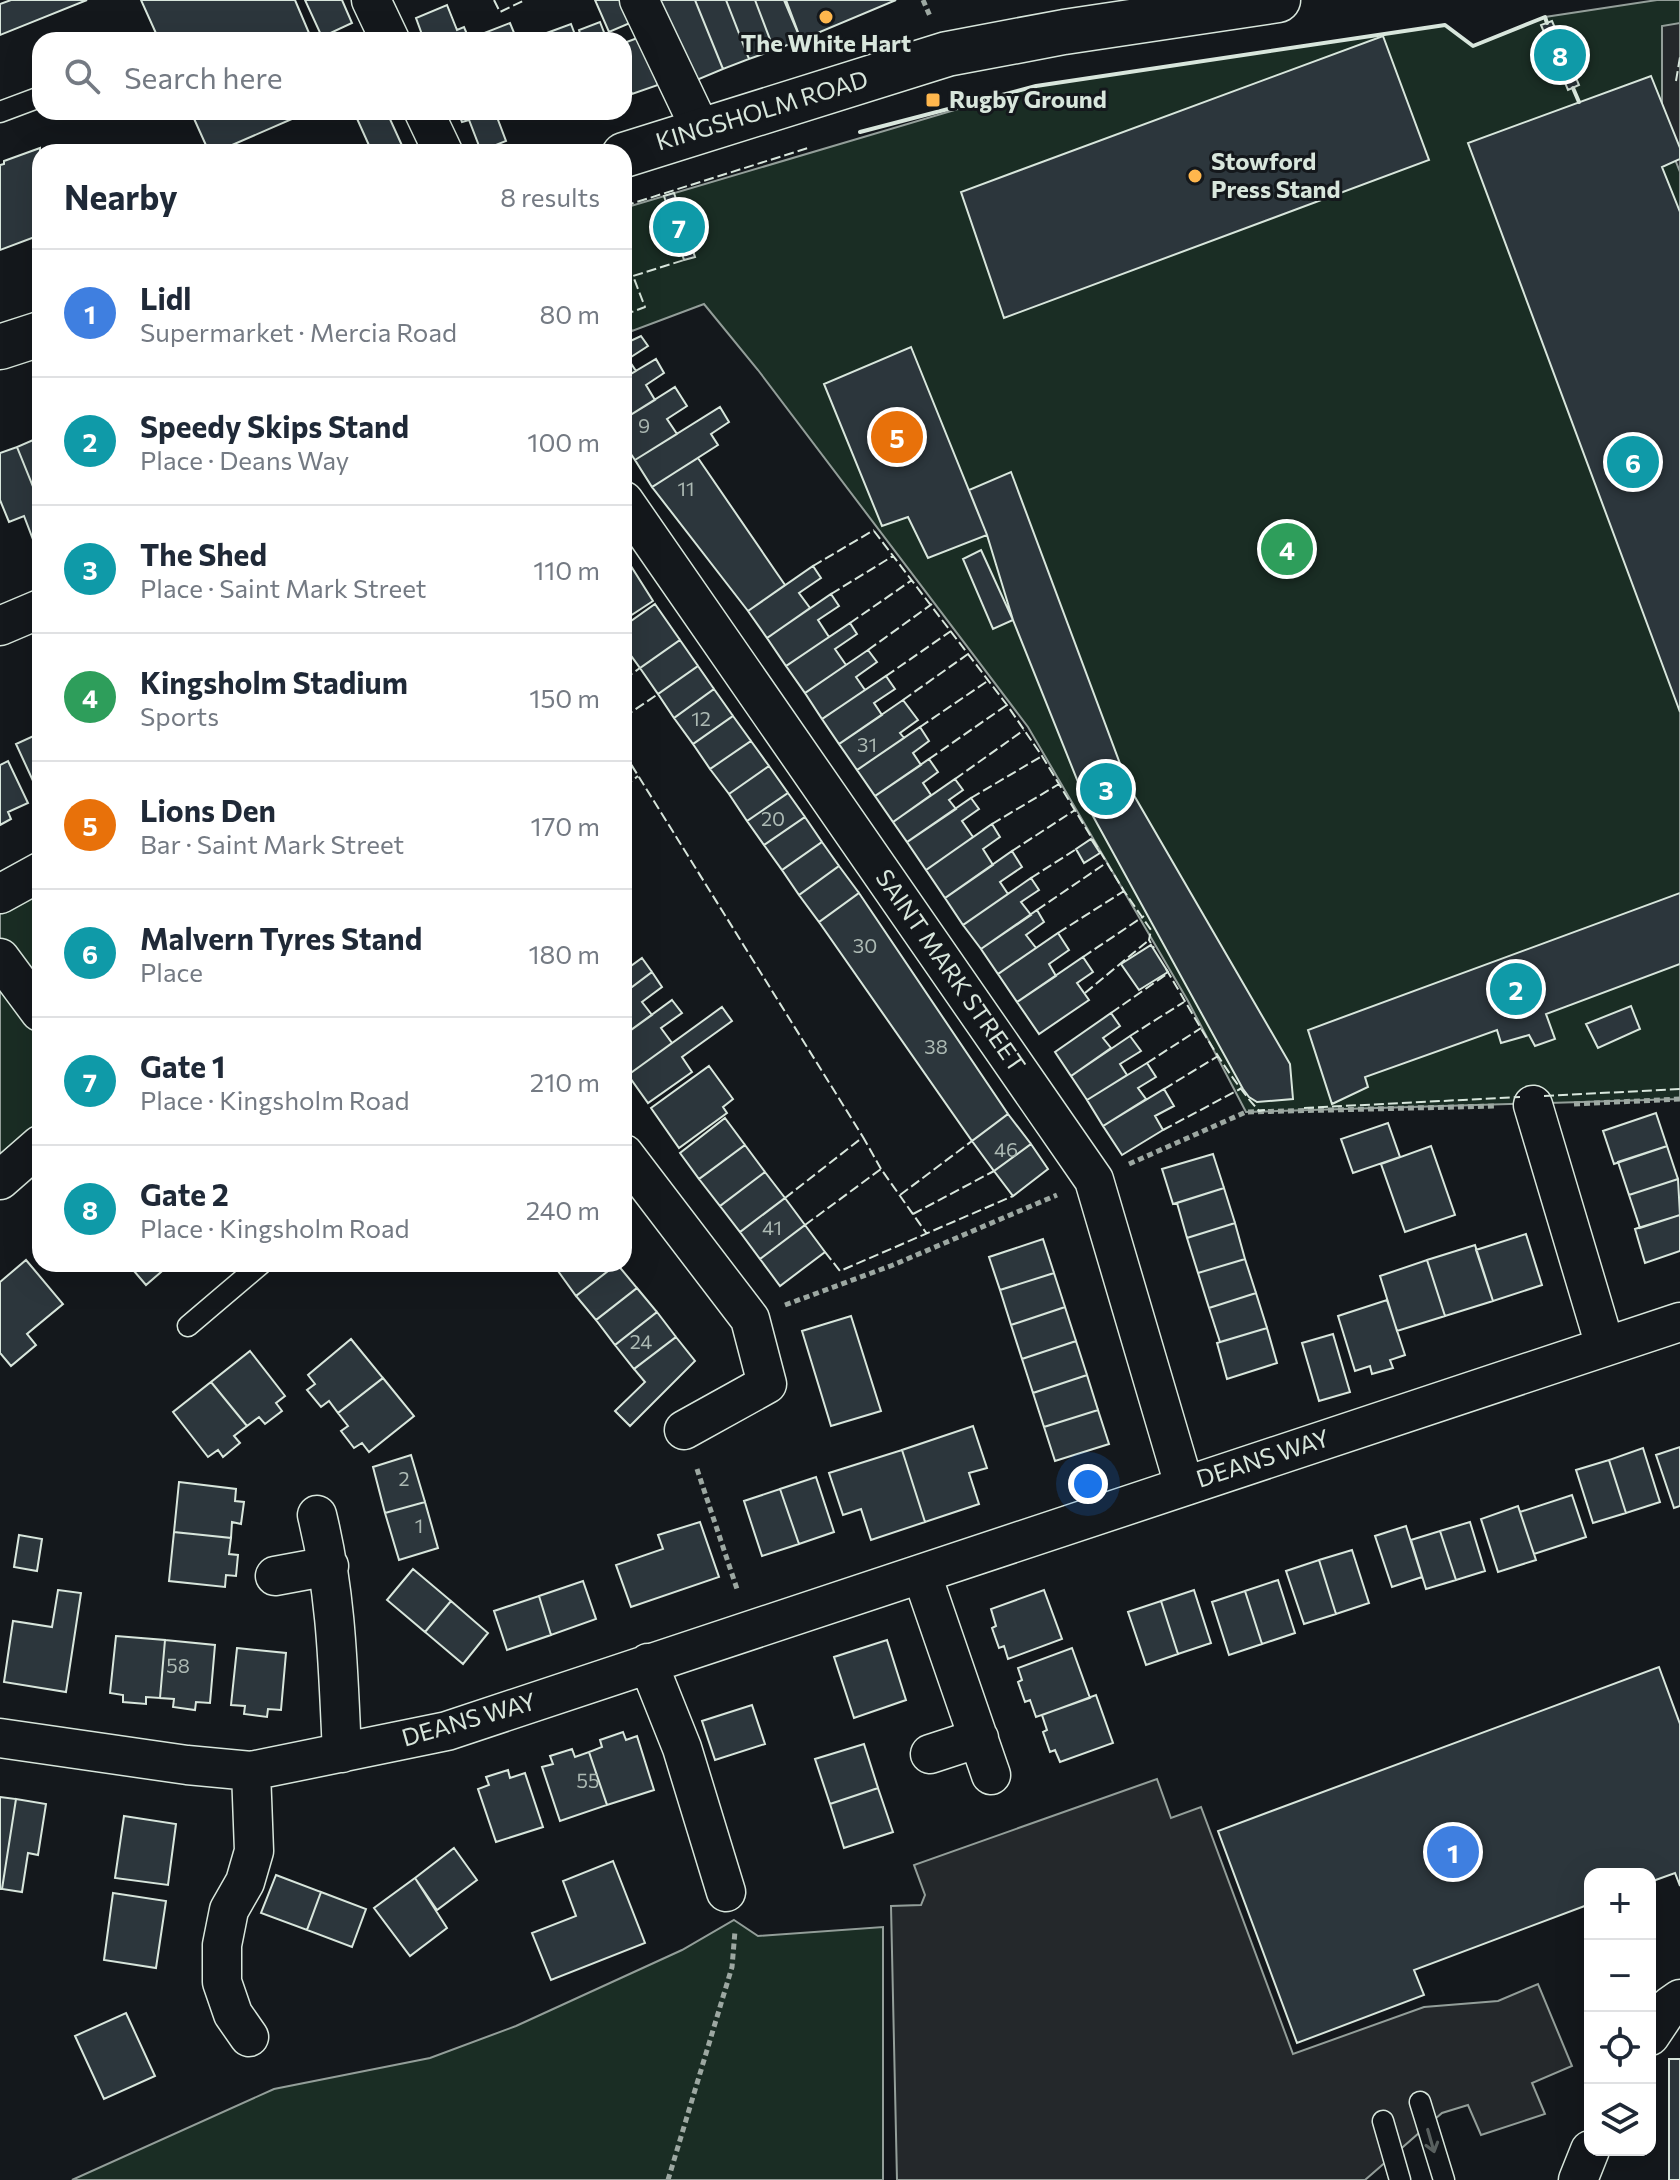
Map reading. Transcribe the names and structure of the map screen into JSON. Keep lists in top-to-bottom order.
{
  "streets": {
    "main road": ["KINGSHOLM ROAD"],
    "street": ["SAINT MARK STREET", "DEANS WAY"]
  },
  "crossings": [
    ["SAINT MARK STREET", "DEANS WAY"]
  ],
  "places": {
    "other": ["The White Hart", "Stowford Press Stand"],
    "transit": ["Rugby Ground"]
  },
  "house_numbers": [
    "9",
    "11",
    "12",
    "31",
    "20",
    "30",
    "38",
    "46",
    "41",
    "24",
    "2",
    "1",
    "58",
    "55"
  ],
  "page": {
    "pins": [
      "8",
      "7",
      "5",
      "6",
      "4",
      "3",
      "2",
      "1"
    ],
    "search": "Search here",
    "heading": ["Nearby", "8 results"],
    "list": [
      {
        "mark": "1",
        "name": "Lidl",
        "note": "Supermarket · Mercia Road",
        "value": "80 m"
      },
      {
        "mark": "2",
        "name": "Speedy Skips Stand",
        "note": "Place · Deans Way",
        "value": "100 m"
      },
      {
        "mark": "3",
        "name": "The Shed",
        "note": "Place · Saint Mark Street",
        "value": "110 m"
      },
      {
        "mark": "4",
        "name": "Kingsholm Stadium",
        "note": "Sports",
        "value": "150 m"
      },
      {
        "mark": "5",
        "name": "Lions Den",
        "note": "Bar · Saint Mark Street",
        "value": "170 m"
      },
      {
        "mark": "6",
        "name": "Malvern Tyres Stand",
        "note": "Place",
        "value": "180 m"
      },
      {
        "mark": "7",
        "name": "Gate 1",
        "note": "Place · Kingsholm Road",
        "value": "210 m"
      },
      {
        "mark": "8",
        "name": "Gate 2",
        "note": "Place · Kingsholm Road",
        "value": "240 m"
      }
    ],
    "map_buttons": ["+", "−"]
  }
}
